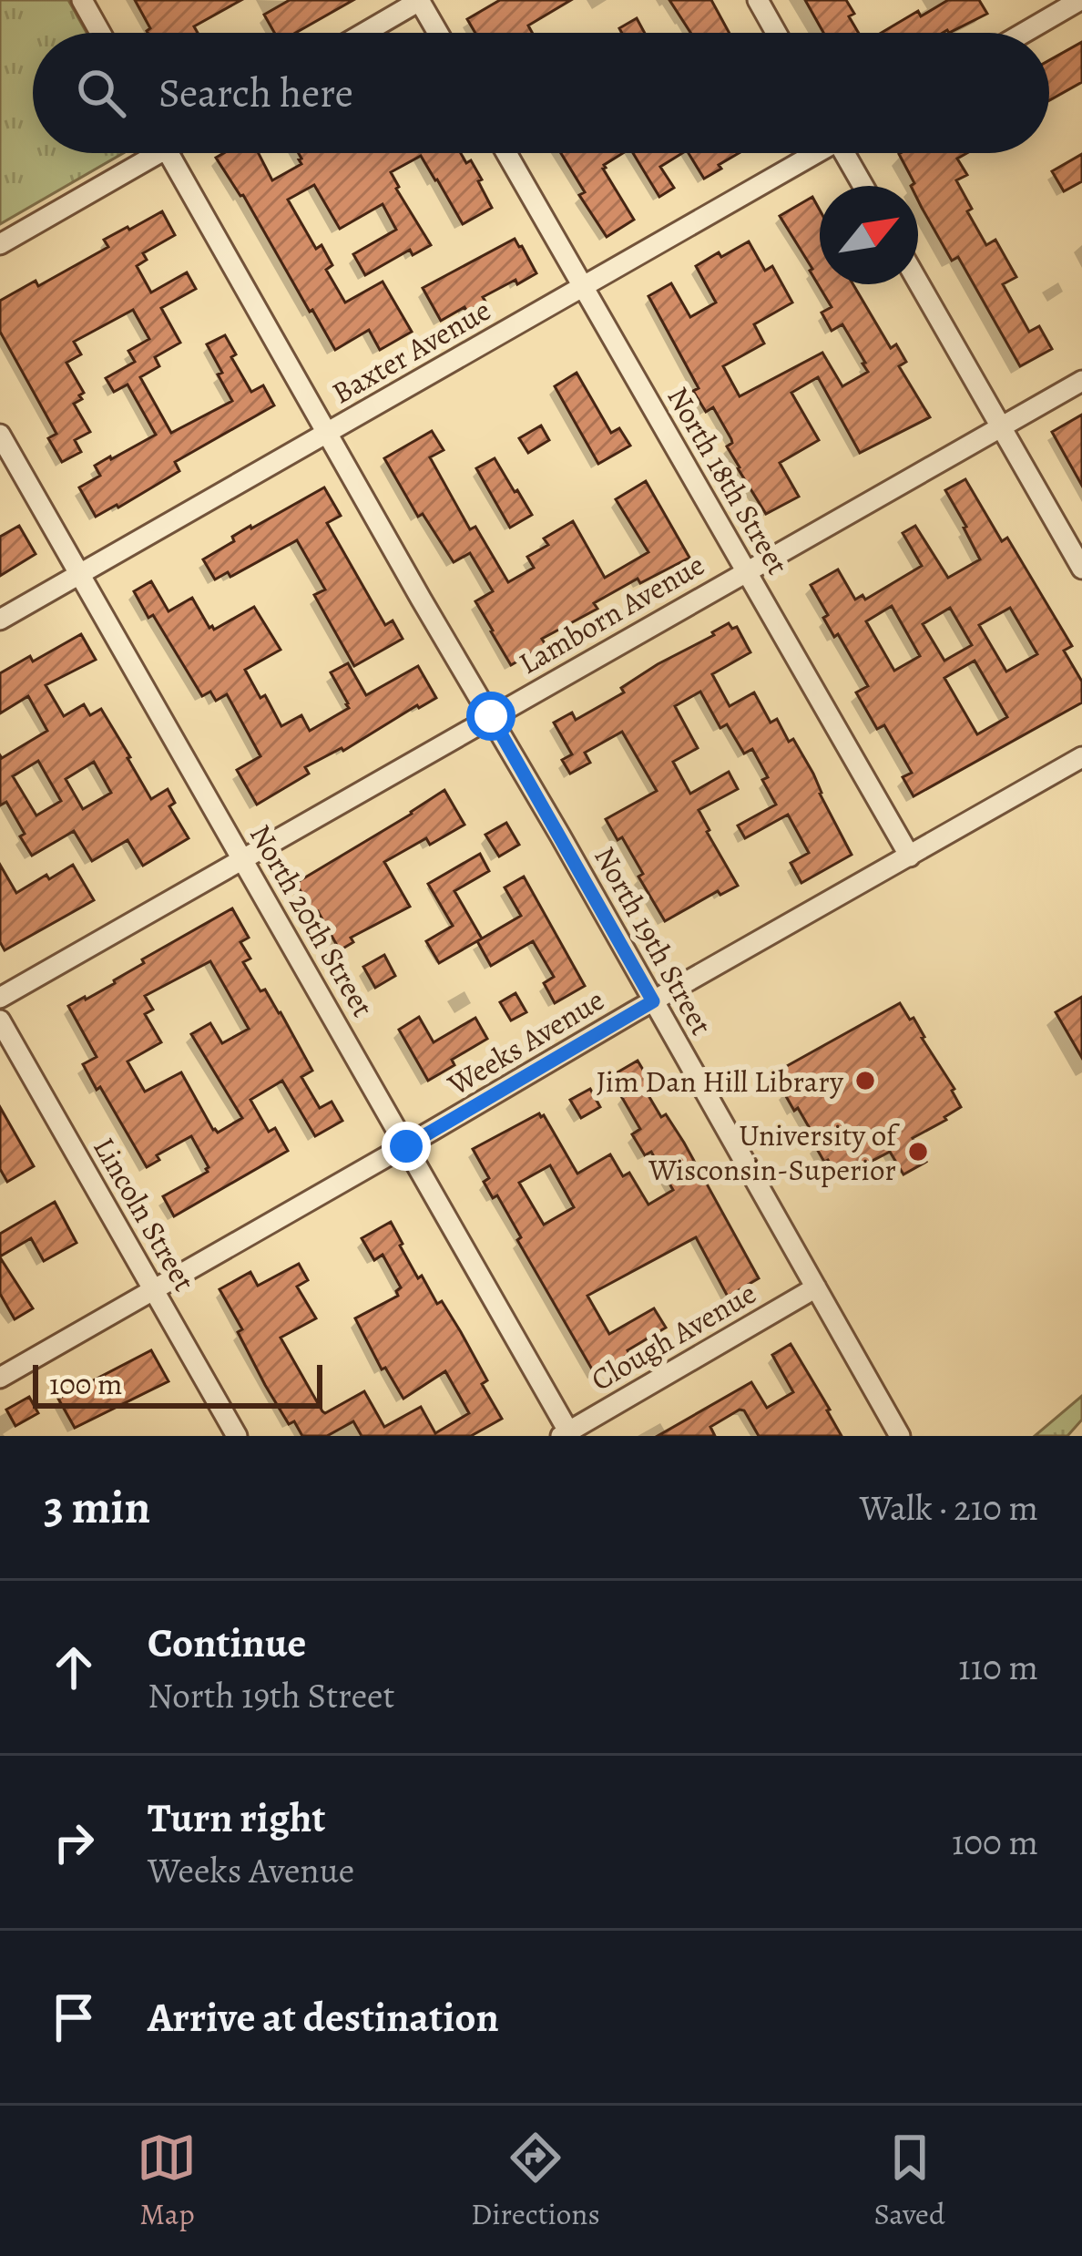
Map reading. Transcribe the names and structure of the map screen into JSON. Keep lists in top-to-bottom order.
{
  "streets": {
    "street": [
      "Baxter Avenue",
      "North 18th Street",
      "Lamborn Avenue",
      "North 20th Street",
      "North 19th Street",
      "Weeks Avenue",
      "Lincoln Street",
      "Clough Avenue"
    ]
  },
  "crossings": [
    ["Baxter Avenue", "North 18th Street"],
    ["Baxter Avenue", "North 20th Street"],
    ["Baxter Avenue", "North 19th Street"],
    ["North 18th Street", "Lamborn Avenue"],
    ["North 18th Street", "Weeks Avenue"],
    ["Lamborn Avenue", "North 20th Street"],
    ["Lamborn Avenue", "North 19th Street"],
    ["North 20th Street", "Weeks Avenue"],
    ["North 20th Street", "Clough Avenue"],
    ["North 19th Street", "Weeks Avenue"],
    ["North 19th Street", "Clough Avenue"],
    ["Weeks Avenue", "Lincoln Street"]
  ],
  "places": ["Jim Dan Hill Library", "University of Wisconsin-Superior"],
  "scale_bar": "100 m",
  "north": "top right",
  "page": {
    "search": "Search here",
    "scale": "100 m",
    "heading": ["3 min", "Walk · 210 m"],
    "list": [
      ["Continue", "North 19th Street", "110 m"],
      ["Turn right", "Weeks Avenue", "100 m"],
      "Arrive at destination"
    ],
    "nav": ["Map", "Directions", "Saved"]
  }
}
